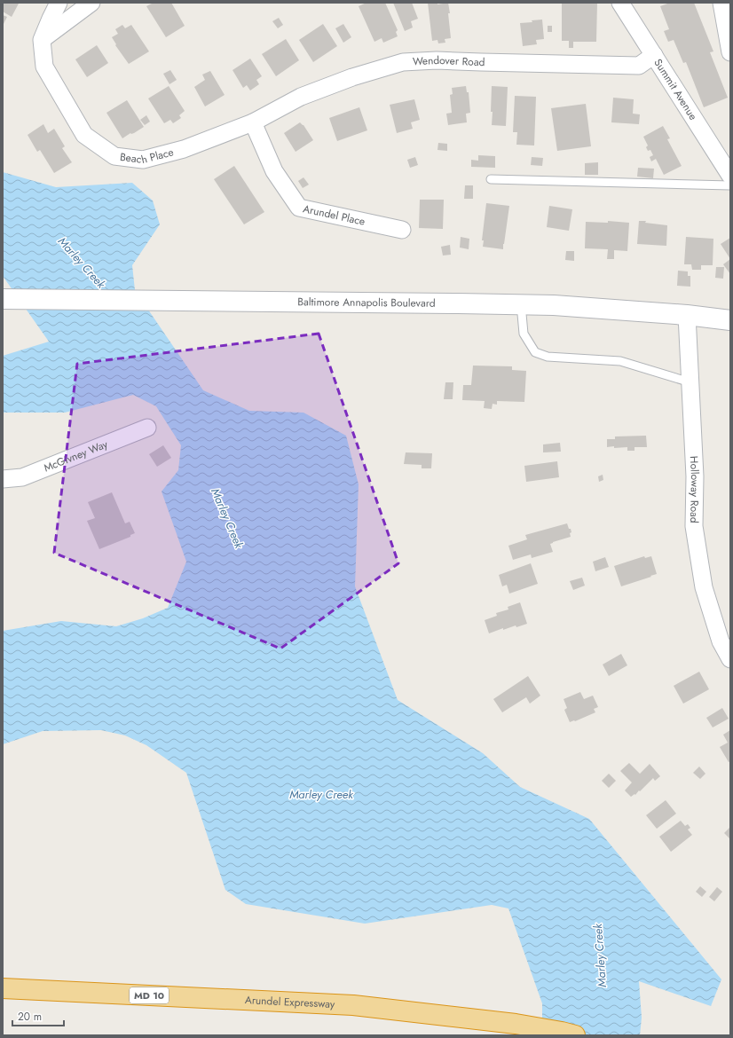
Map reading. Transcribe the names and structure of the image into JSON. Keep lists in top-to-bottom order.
{
  "streets": {
    "highway": ["MD 10", "Arundel Expressway"],
    "main road": ["Baltimore Annapolis Boulevard"],
    "street": [
      "Wendover Road",
      "Summit Avenue",
      "Beach Place",
      "Arundel Place",
      "McGivney Way",
      "Holloway Road"
    ]
  },
  "crossings": [
    ["Wendover Road", "Summit Avenue"],
    ["Wendover Road", "Beach Place"],
    ["Wendover Road", "Arundel Place"],
    ["Beach Place", "Arundel Place"],
    ["Baltimore Annapolis Boulevard", "Holloway Road"]
  ],
  "water": ["Marley Creek"],
  "scale_bar": "20 m"
}
